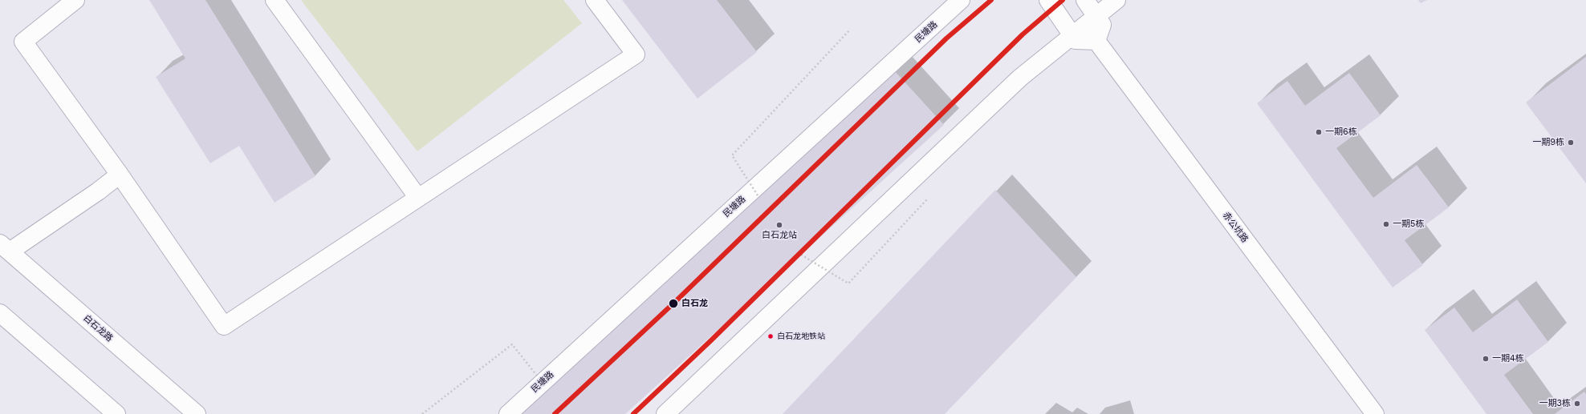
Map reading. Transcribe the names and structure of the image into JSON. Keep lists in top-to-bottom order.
{
  "streets": {
    "street": ["民塘路", "赤公坑路", "白石龙路"]
  },
  "places": [
    "一期6栋",
    "一期9栋",
    "一期5栋",
    "白石龙站",
    "白石龙",
    "白石龙地铁站",
    "一期4栋",
    "一期3栋"
  ]
}
